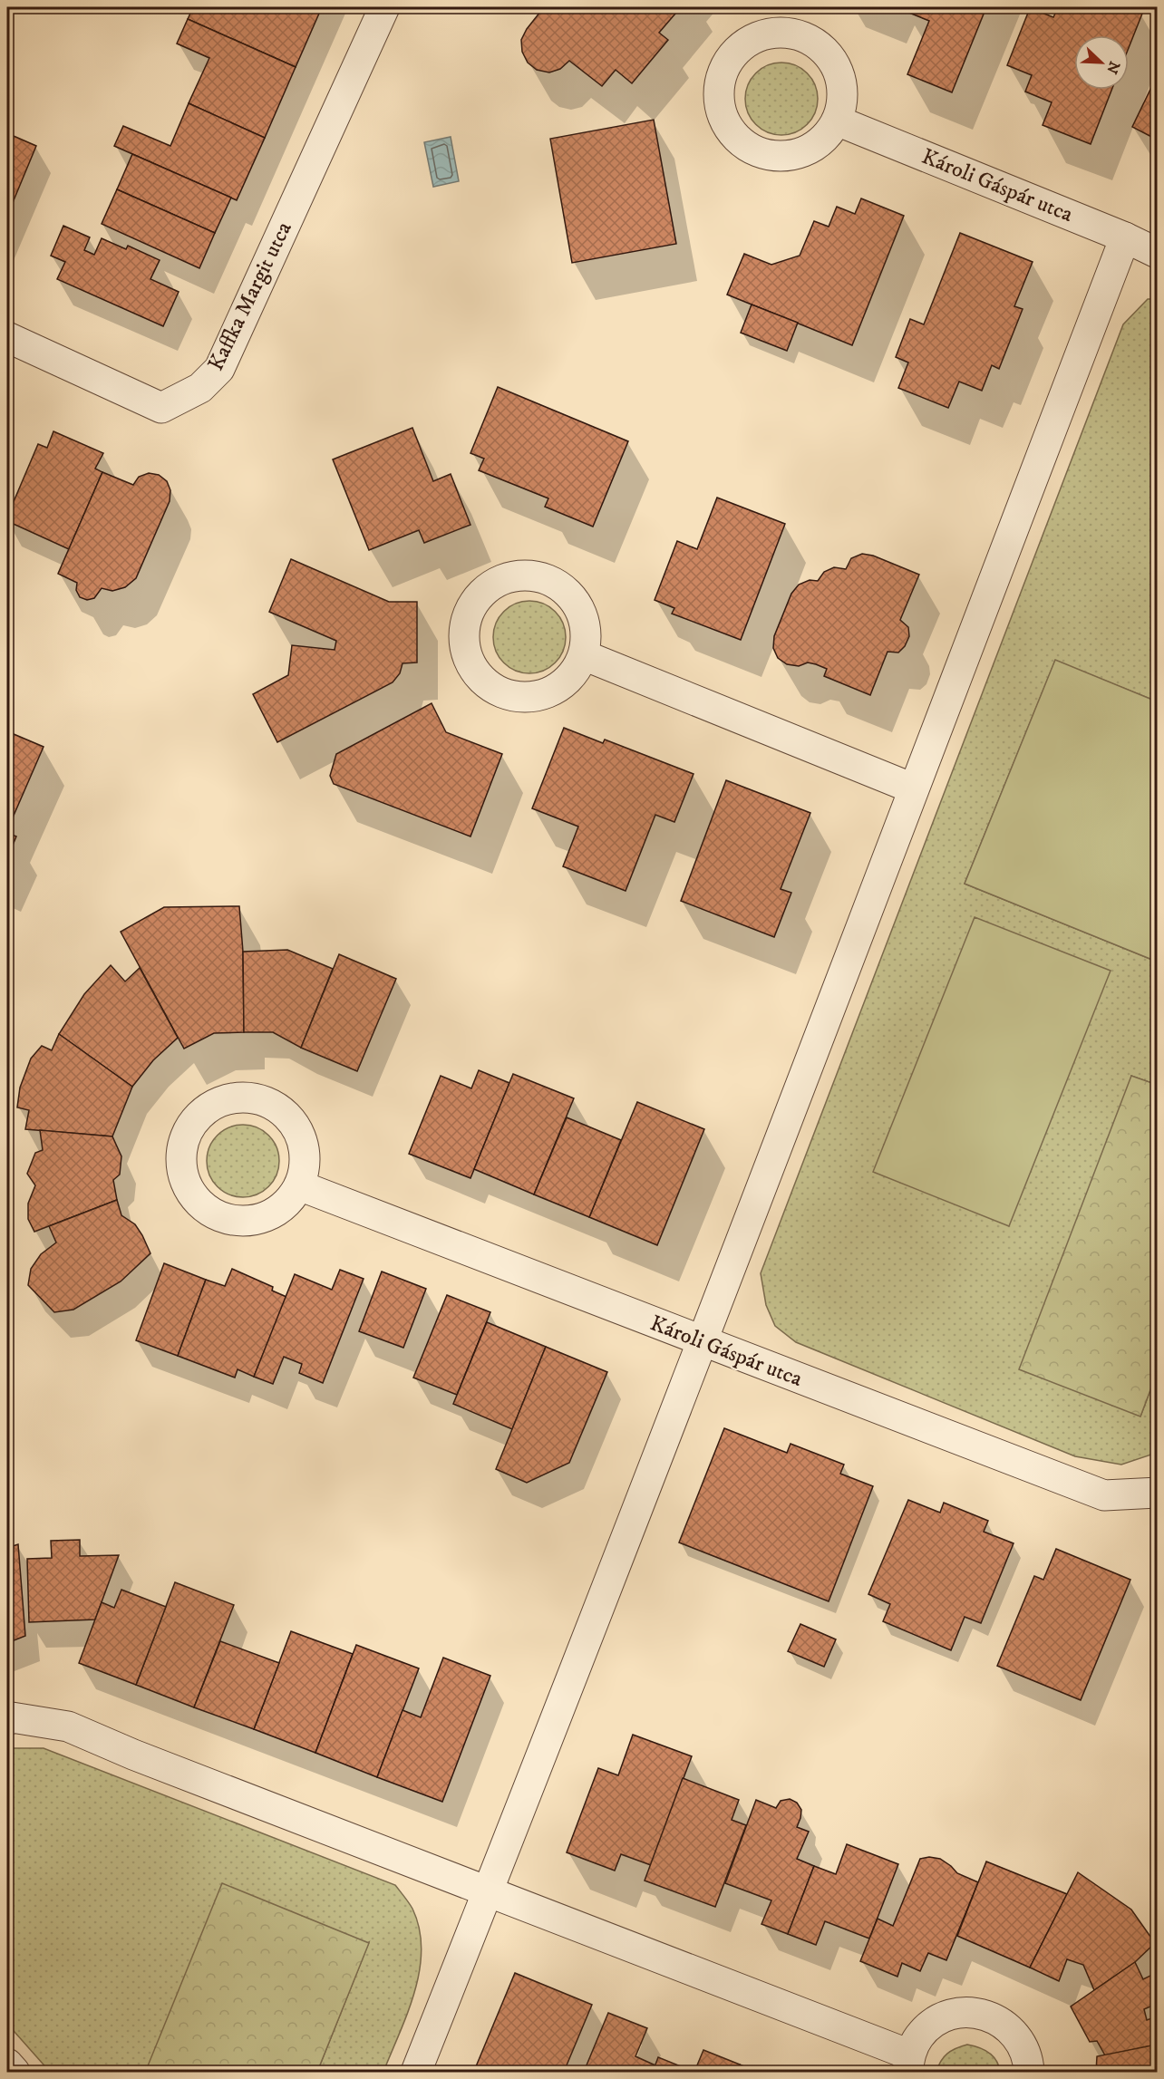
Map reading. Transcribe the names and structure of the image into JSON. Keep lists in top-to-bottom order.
{
  "streets": {
    "street": ["Károli Gáspár utca", "Kaffka Margit utca"]
  },
  "north": "bottom right"
}
